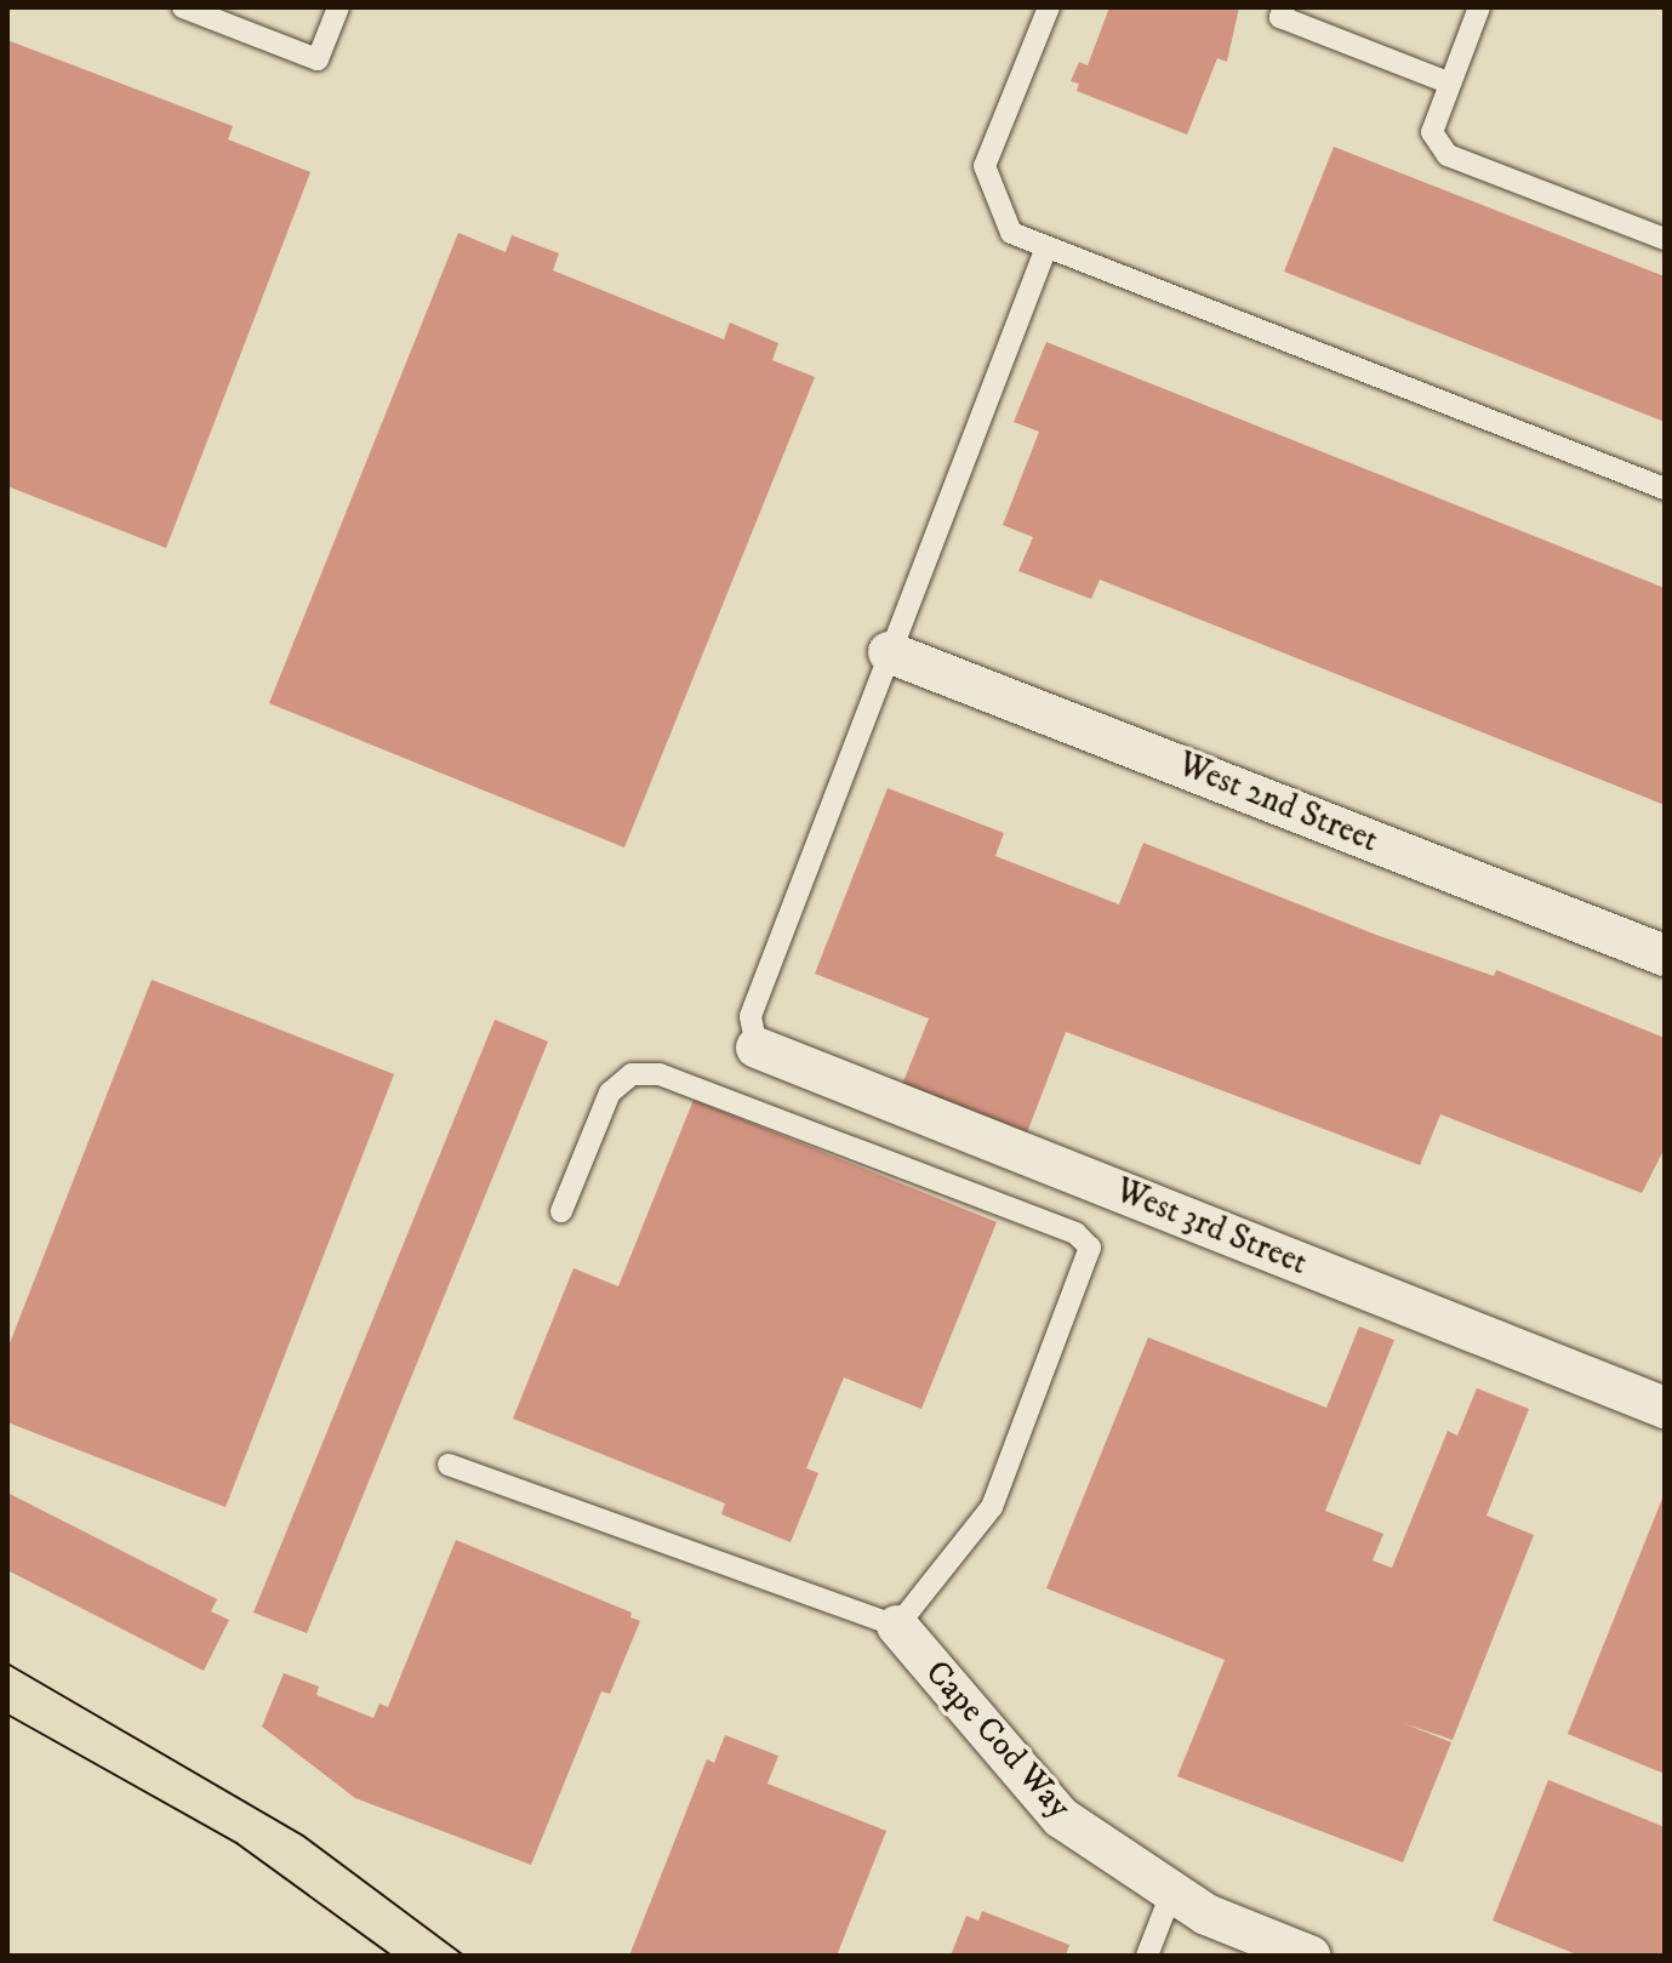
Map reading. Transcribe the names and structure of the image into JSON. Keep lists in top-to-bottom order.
{
  "streets": {
    "street": ["West 2nd Street", "West 3rd Street", "Cape Cod Way"]
  }
}
